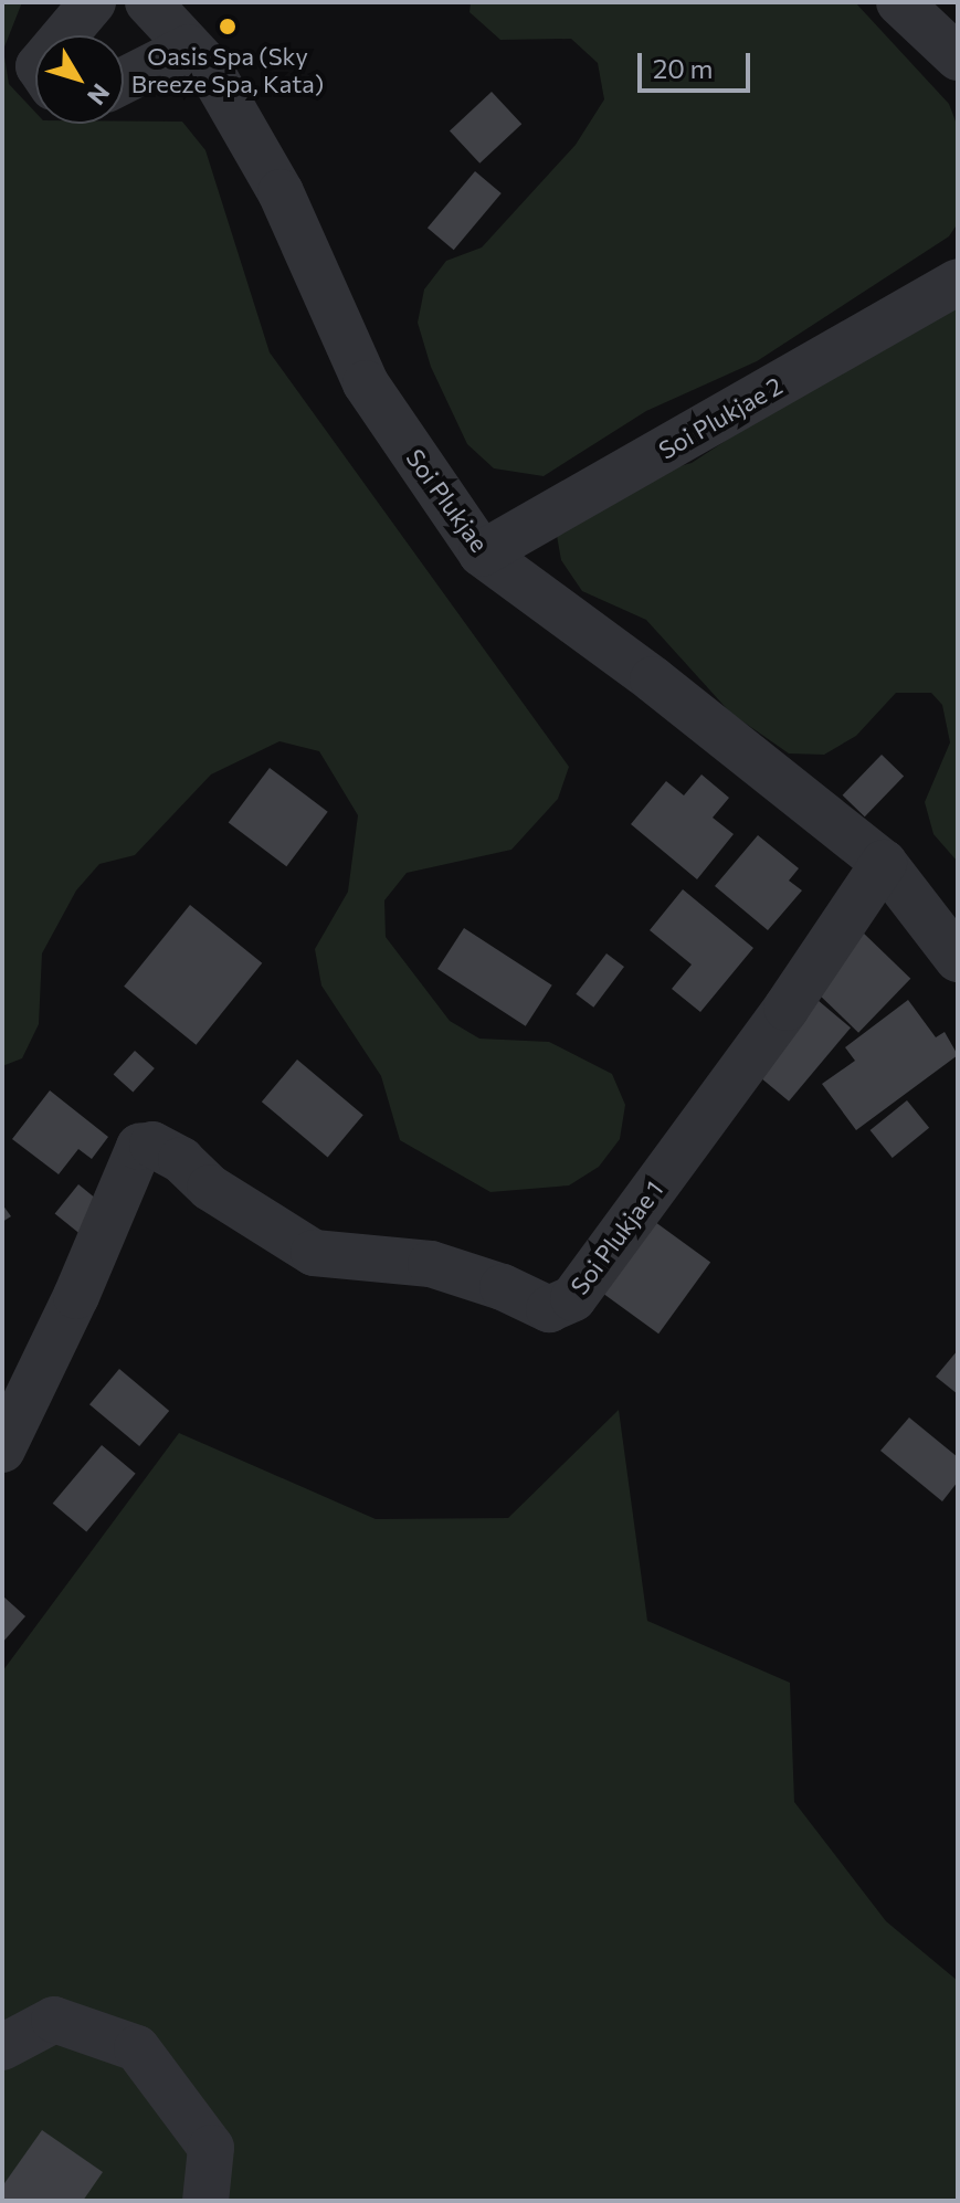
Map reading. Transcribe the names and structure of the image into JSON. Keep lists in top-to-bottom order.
{
  "streets": {
    "street": ["Soi Plukjae 2", "Soi Plukjae", "Soi Plukjae 1"]
  },
  "crossings": [
    ["Soi Plukjae 2", "Soi Plukjae"],
    ["Soi Plukjae", "Soi Plukjae 1"]
  ],
  "places": ["Oasis Spa (Sky Breeze Spa, Kata)"],
  "scale_bar": "20 m",
  "north": "bottom right"
}
